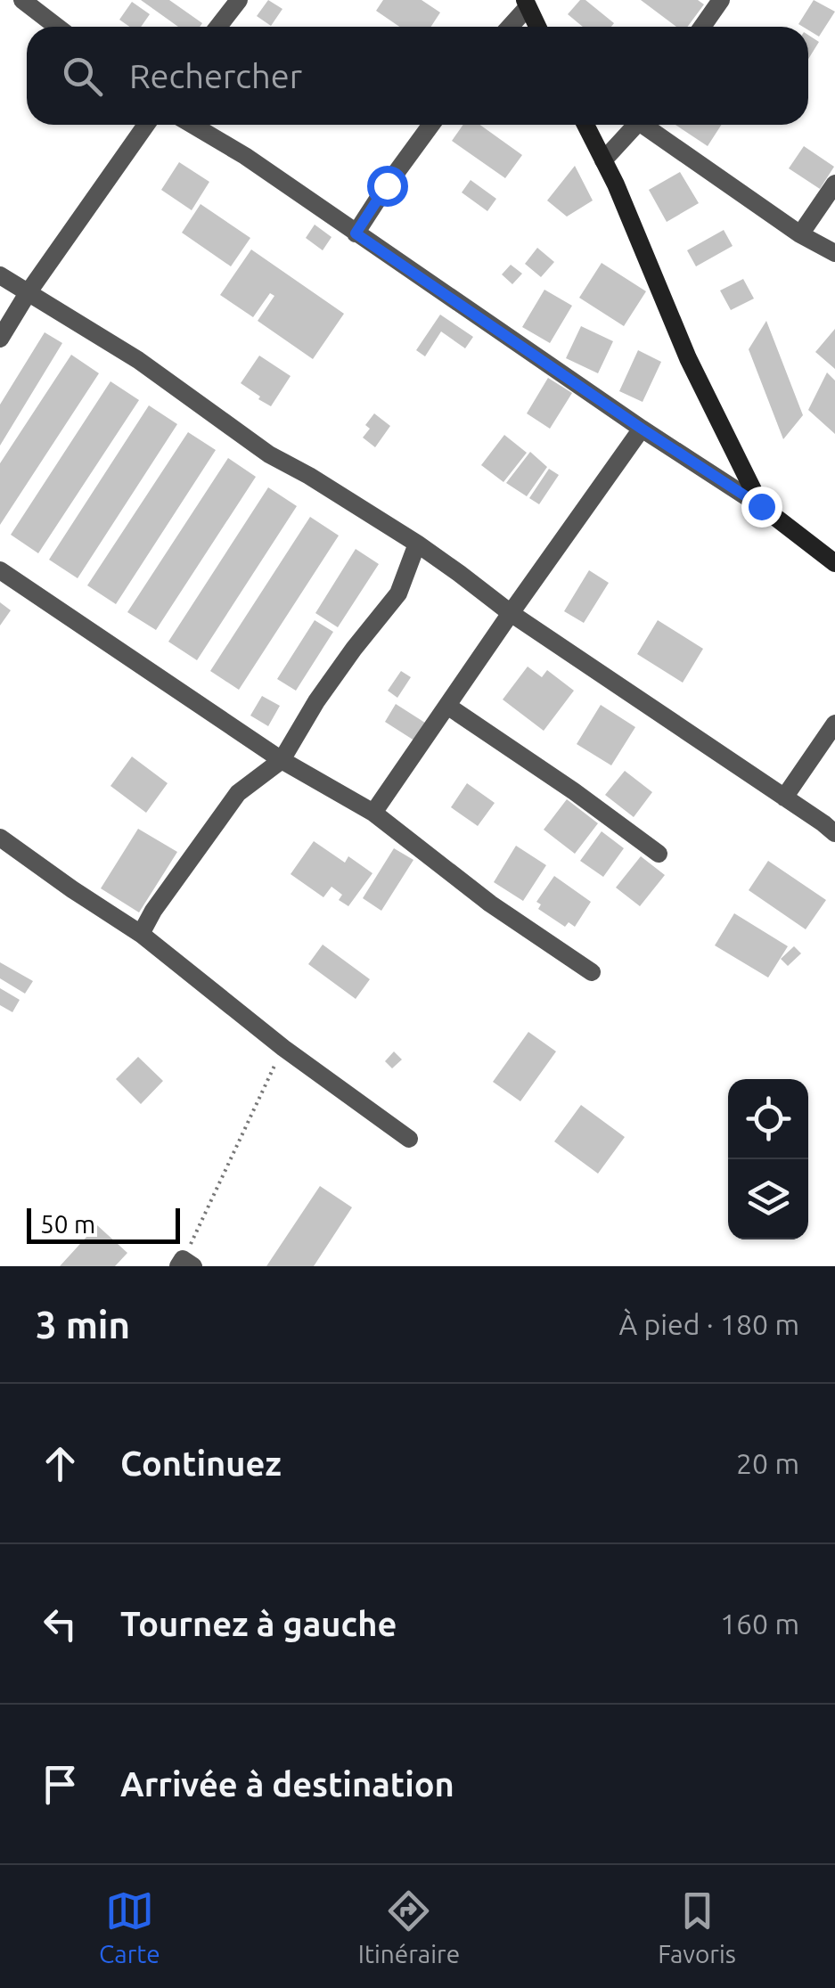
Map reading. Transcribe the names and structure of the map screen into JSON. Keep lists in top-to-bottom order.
{
  "scale_bar": "50 m",
  "page": {
    "search": "Rechercher",
    "scale": "50 m",
    "heading": ["3 min", "À pied · 180 m"],
    "list": [
      ["Continuez", "20 m"],
      ["Tournez à gauche", "160 m"],
      "Arrivée à destination"
    ],
    "nav": ["Carte", "Itinéraire", "Favoris"]
  }
}
